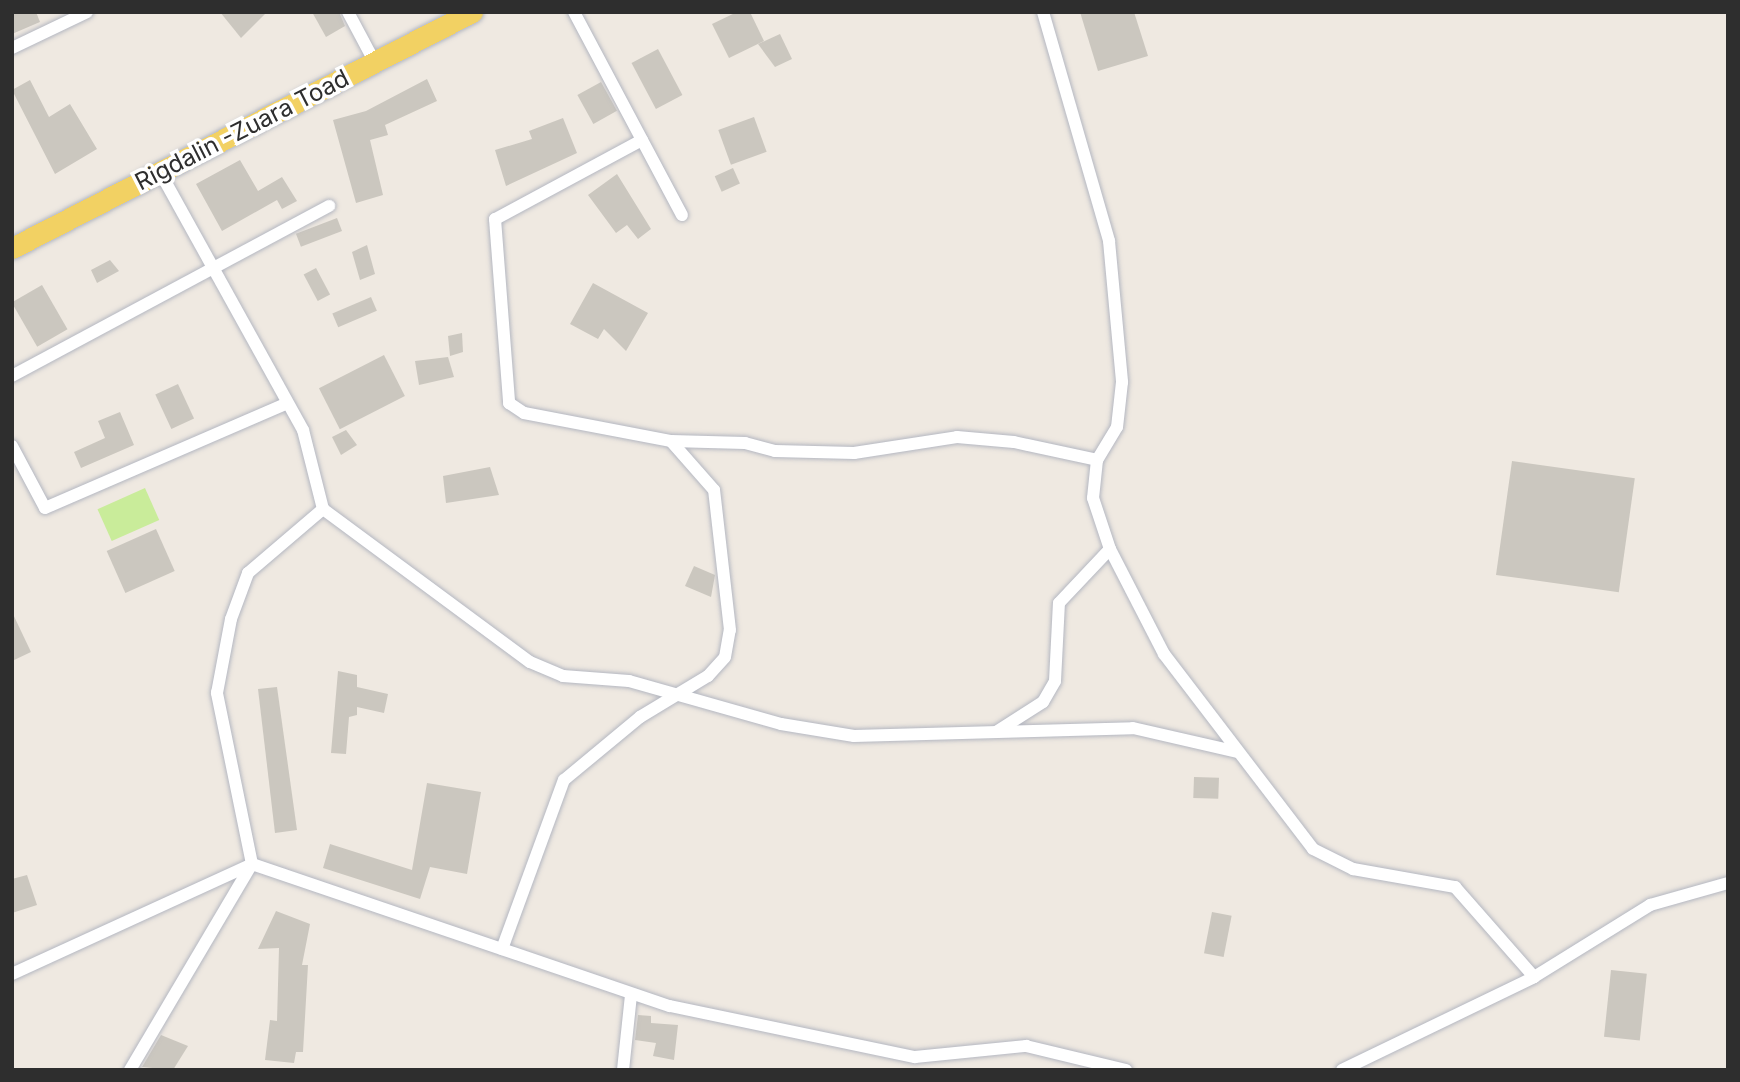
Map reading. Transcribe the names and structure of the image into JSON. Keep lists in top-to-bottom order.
{
  "streets": {
    "main road": ["Rigdalin -Zuara Toad"]
  }
}
